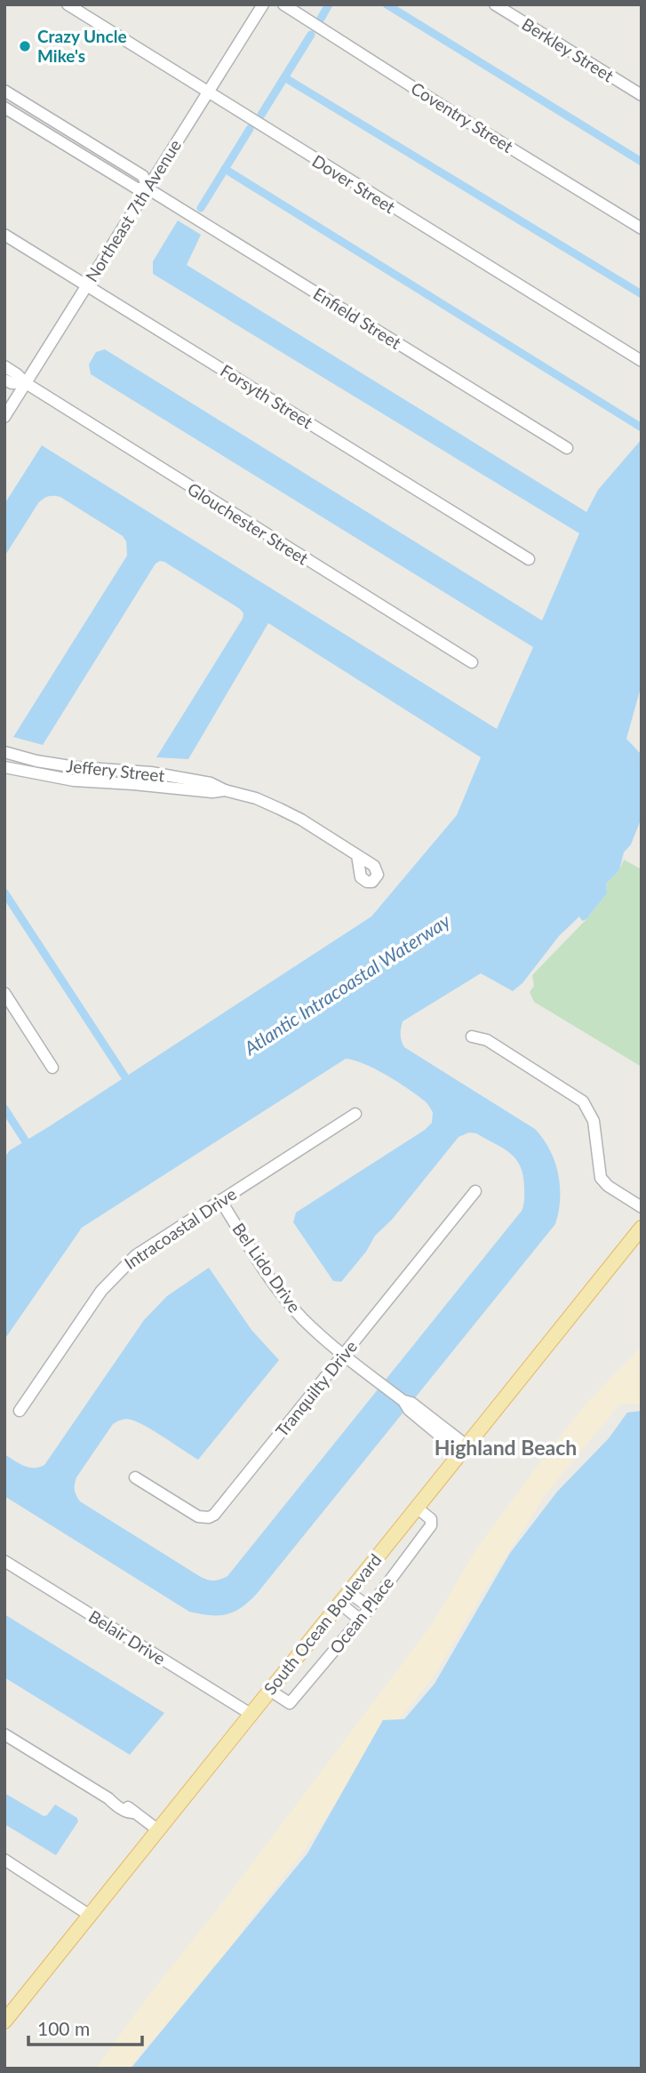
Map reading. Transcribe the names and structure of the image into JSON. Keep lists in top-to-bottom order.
{
  "streets": {
    "main road": ["South Ocean Boulevard"],
    "street": [
      "Berkley Street",
      "Coventry Street",
      "Dover Street",
      "Northeast 7th Avenue",
      "Enfield Street",
      "Forsyth Street",
      "Glouchester Street",
      "Jeffery Street",
      "Intracoastal Drive",
      "Bel Lido Drive",
      "Tranquilty Drive",
      "Ocean Place",
      "Belair Drive"
    ]
  },
  "crossings": [
    ["Dover Street", "Northeast 7th Avenue"],
    ["Northeast 7th Avenue", "Enfield Street"],
    ["Northeast 7th Avenue", "Forsyth Street"],
    ["Northeast 7th Avenue", "Glouchester Street"],
    ["Intracoastal Drive", "Bel Lido Drive"],
    ["Bel Lido Drive", "Tranquilty Drive"],
    ["Bel Lido Drive", "South Ocean Boulevard"],
    ["Ocean Place", "South Ocean Boulevard"],
    ["South Ocean Boulevard", "Belair Drive"]
  ],
  "districts": ["Highland Beach"],
  "water": ["Atlantic Intracoastal Waterway"],
  "places": ["Crazy Uncle Mike's"],
  "scale_bar": "100 m"
}
